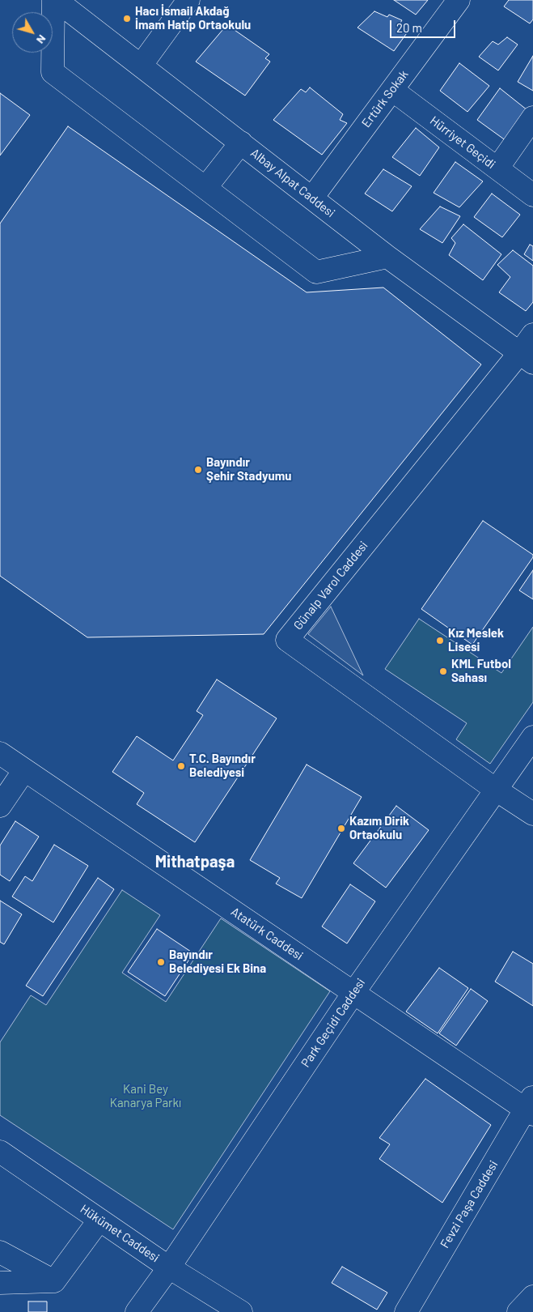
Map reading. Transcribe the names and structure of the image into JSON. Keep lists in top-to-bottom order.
{
  "streets": {
    "street": [
      "Ertürk Sokak",
      "Hürriyet Geçidi",
      "Albay Alpat Caddesi",
      "Günalp Varol Caddesi",
      "Atatürk Caddesi",
      "Park Geçidi Caddesi",
      "Fevzi Paşa Caddesi",
      "Hükümet Caddesi"
    ]
  },
  "crossings": [
    ["Ertürk Sokak", "Hürriyet Geçidi"],
    ["Ertürk Sokak", "Albay Alpat Caddesi"],
    ["Albay Alpat Caddesi", "Günalp Varol Caddesi"],
    ["Günalp Varol Caddesi", "Park Geçidi Caddesi"],
    ["Atatürk Caddesi", "Park Geçidi Caddesi"],
    ["Atatürk Caddesi", "Fevzi Paşa Caddesi"],
    ["Park Geçidi Caddesi", "Hükümet Caddesi"]
  ],
  "districts": ["Mithatpaşa"],
  "parks": ["Kani Bey Kanarya Parkı"],
  "places": [
    "Hacı İsmail Akdağ İmam Hatip Ortaokulu",
    "Bayındır Şehir Stadyumu",
    "Kız Meslek Lisesi",
    "KML Futbol Sahası",
    "T.C. Bayındır Belediyesi",
    "Kazım Dirik Ortaokulu",
    "Bayındır Belediyesi Ek Bina"
  ],
  "scale_bar": "20 m",
  "north": "bottom right"
}
